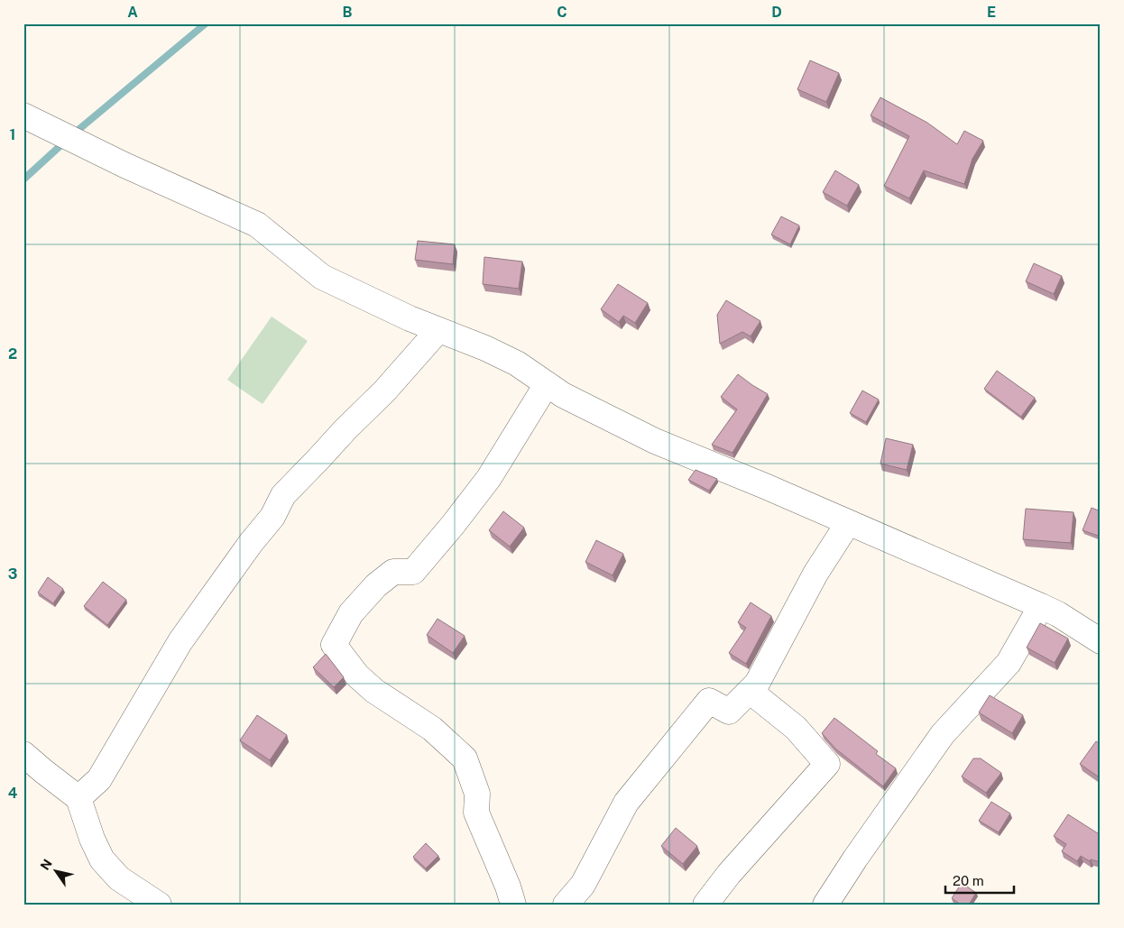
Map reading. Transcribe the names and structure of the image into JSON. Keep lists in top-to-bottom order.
{
  "scale_bar": "20 m",
  "north": "top left",
  "grid": {
    "columns": [
      "A",
      "B",
      "C",
      "D",
      "E"
    ],
    "rows": [
      "1",
      "2",
      "3",
      "4"
    ]
  }
}
